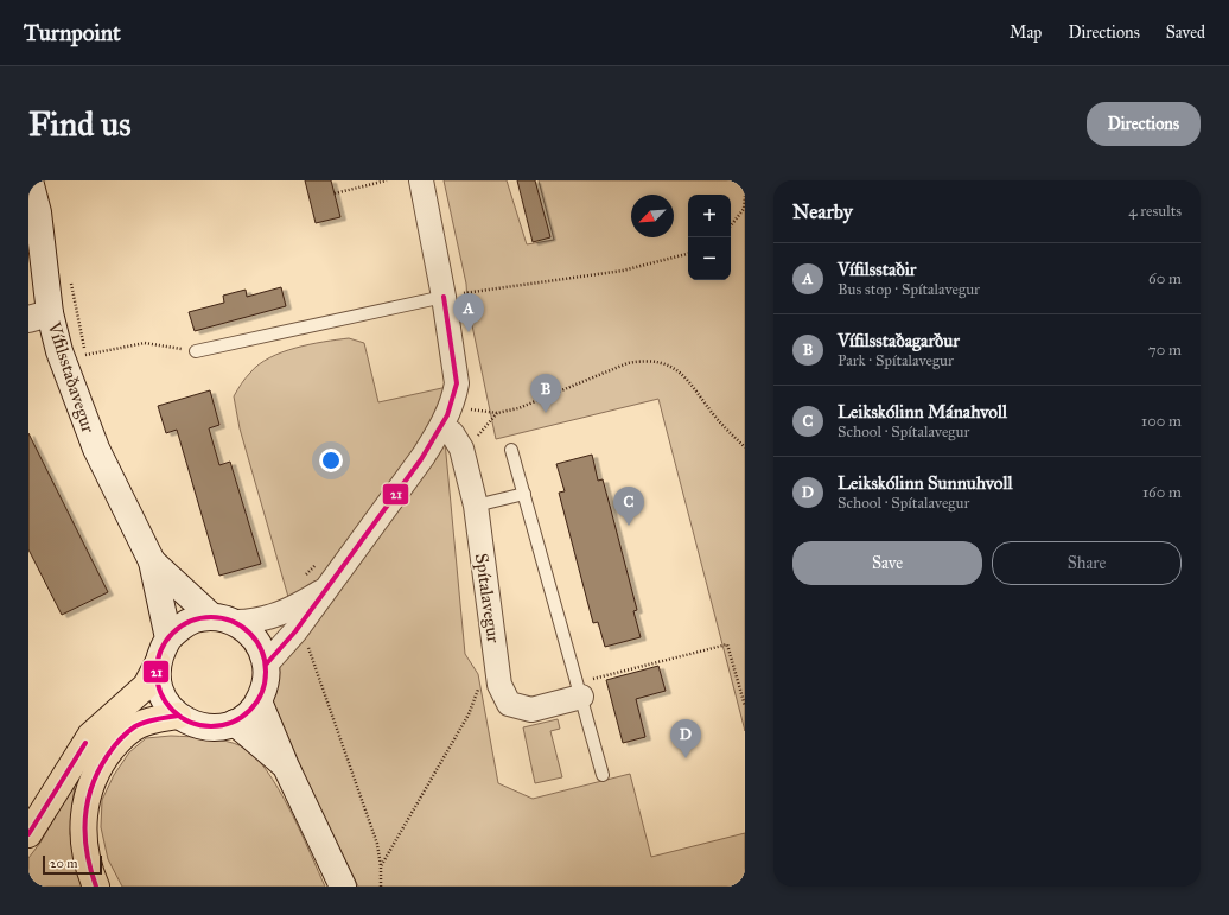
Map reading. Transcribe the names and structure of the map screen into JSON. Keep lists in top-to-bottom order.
{
  "streets": {
    "main road": ["Vífilsstaðavegur"],
    "street": ["Spítalavegur"]
  },
  "lines": ["transit line 21"],
  "scale_bar": "20 m",
  "north": "bottom left",
  "page": {
    "header": "Turnpoint",
    "nav": ["Map", "Directions", "Saved"],
    "buttons": [
      "Directions",
      ["Save", "Share"]
    ],
    "title": "Find us",
    "heading": ["Nearby", "4 results"],
    "map_buttons": ["+", "−"],
    "list": [
      {
        "mark": "A",
        "name": "Vífilsstaðir",
        "note": "Bus stop · Spítalavegur",
        "value": "60 m"
      },
      {
        "mark": "B",
        "name": "Vífilsstaðagarður",
        "note": "Park · Spítalavegur",
        "value": "70 m"
      },
      {
        "mark": "C",
        "name": "Leikskólinn Mánahvoll",
        "note": "School · Spítalavegur",
        "value": "100 m"
      },
      {
        "mark": "D",
        "name": "Leikskólinn Sunnuhvoll",
        "note": "School · Spítalavegur",
        "value": "160 m"
      }
    ],
    "pins": [
      "A",
      "B",
      "C",
      "D"
    ],
    "scale": "20 m"
  }
}
